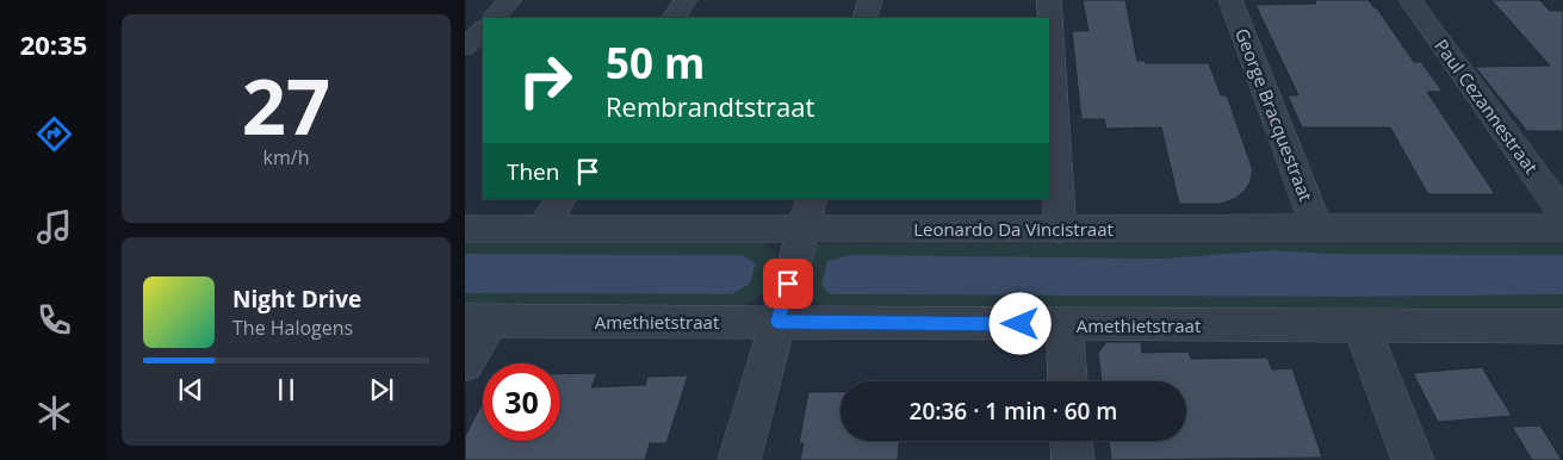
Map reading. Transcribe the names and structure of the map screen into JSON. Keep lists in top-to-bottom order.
{
  "streets": {
    "street": [
      "Paul Cezannestraat",
      "George Bracquestraat",
      "Leonardo Da Vincistraat",
      "Amethietstraat"
    ]
  },
  "crossings": [
    ["George Bracquestraat", "Leonardo Da Vincistraat"]
  ],
  "page": {
    "tabs": "20:35",
    "tile": ["27", "km/h"],
    "turn": ["50 m", "Rembrandtstraat"],
    "then": "Then",
    "song": ["Night Drive", "The Halogens"],
    "limit": "30",
    "trip": "20:36 · 1 min · 60 m"
  }
}
